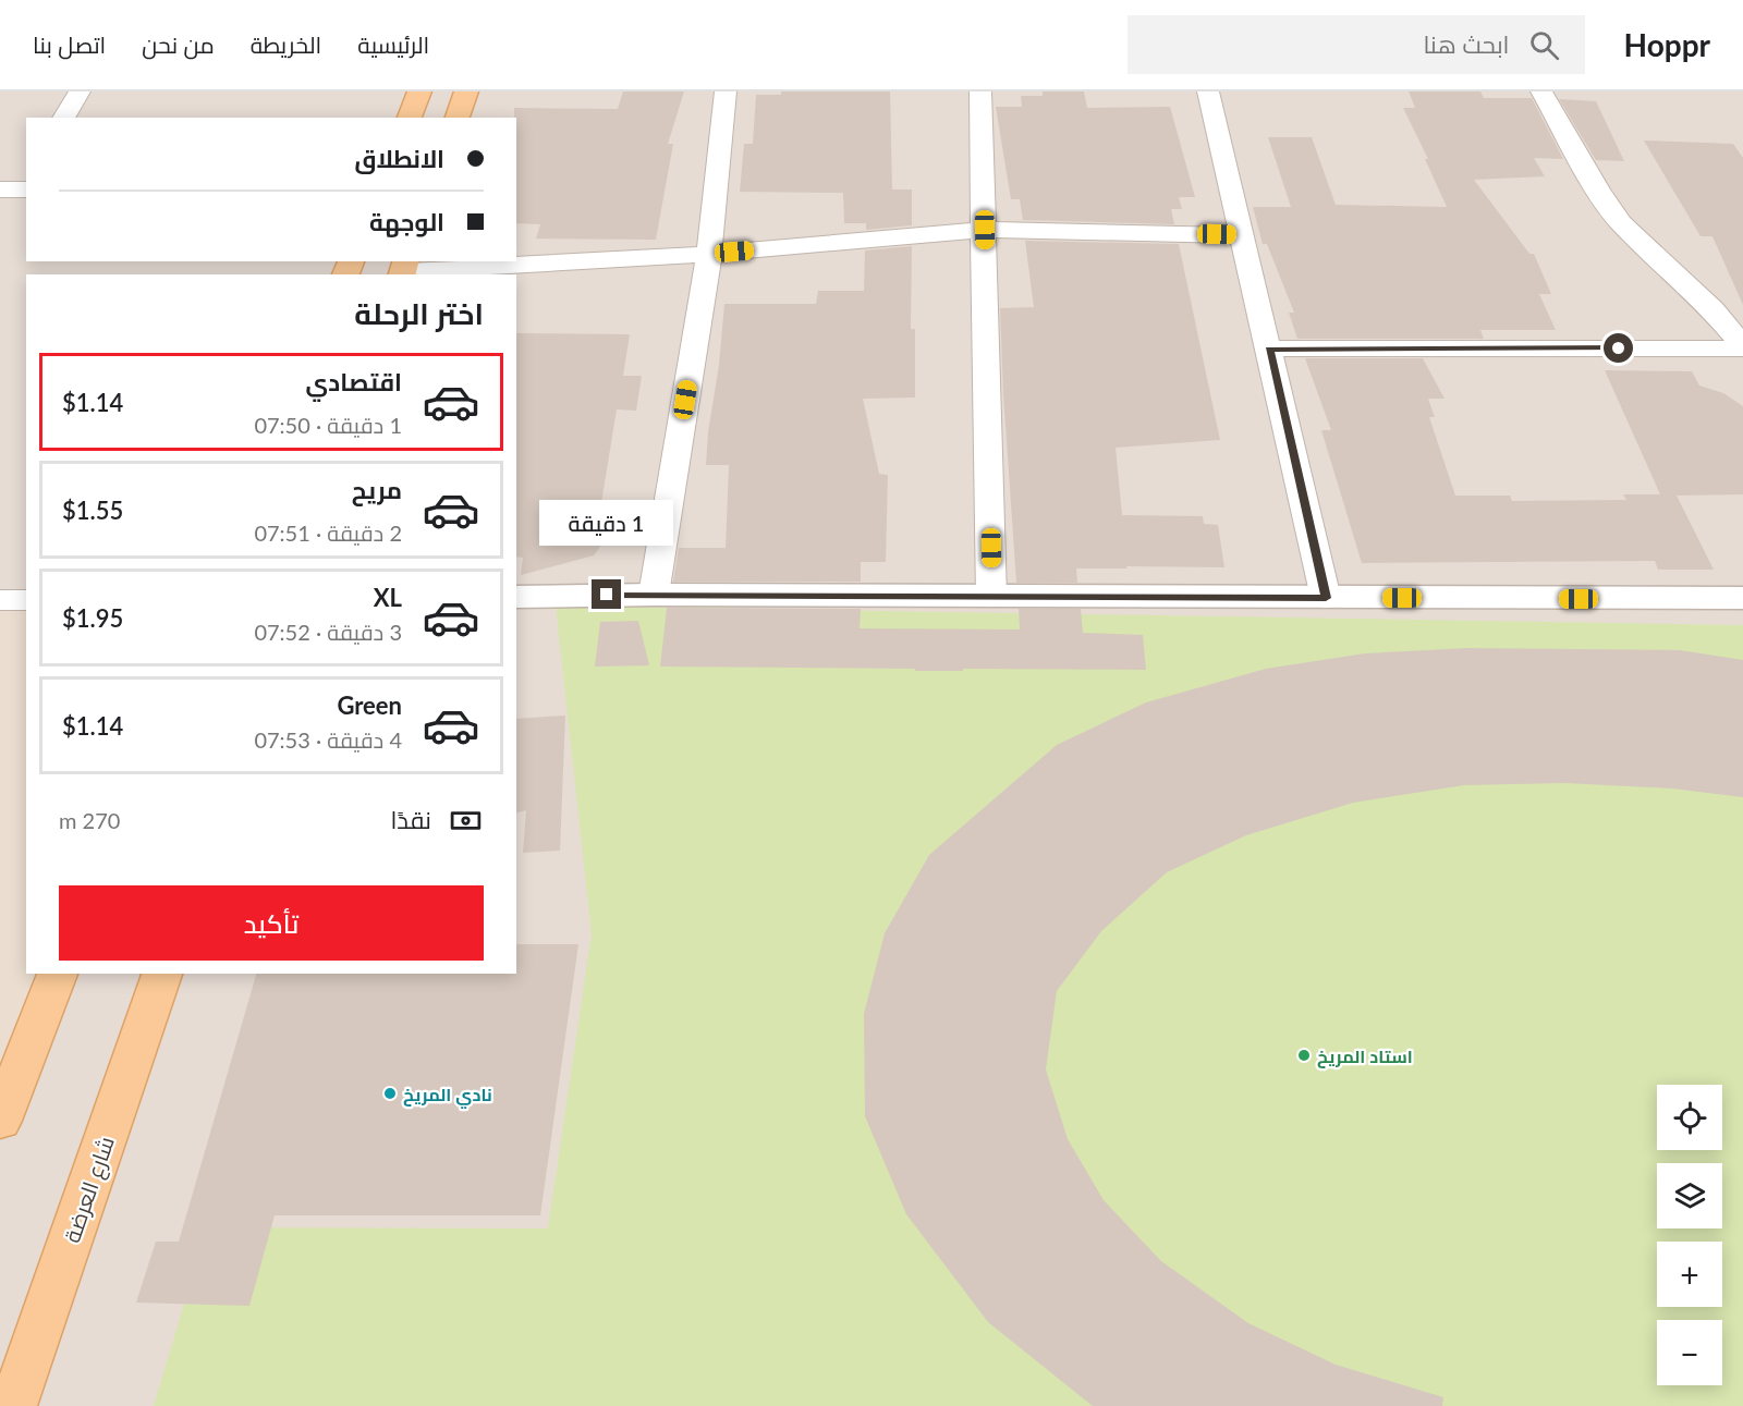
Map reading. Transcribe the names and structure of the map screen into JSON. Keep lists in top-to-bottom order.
{
  "streets": {
    "main road": ["شارع العرضة"]
  },
  "places": ["استاد المريخ", "نادي المريخ"],
  "page": {
    "header": "Hoppr",
    "search": "ابحث هنا",
    "nav": [
      "الرئيسية",
      "الخريطة",
      "من نحن",
      "اتصل بنا"
    ],
    "banner": ["الانطلاق", "الوجهة"],
    "heading": "اختر الرحلة",
    "list": [
      {
        "name": "اقتصادي",
        "note": "1 دقيقة · 07:50",
        "value": "$1.14"
      },
      {
        "name": "مريح",
        "note": "2 دقيقة · 07:51",
        "value": "$1.55"
      },
      {
        "name": "XL",
        "note": "3 دقيقة · 07:52",
        "value": "$1.95"
      },
      {
        "name": "Green",
        "note": "4 دقيقة · 07:53",
        "value": "$1.14"
      }
    ],
    "bubble": "1 دقيقة",
    "pay": ["نقدًا", "270 m"],
    "buttons": "تأكيد",
    "map_buttons": ["+", "−"]
  }
}
